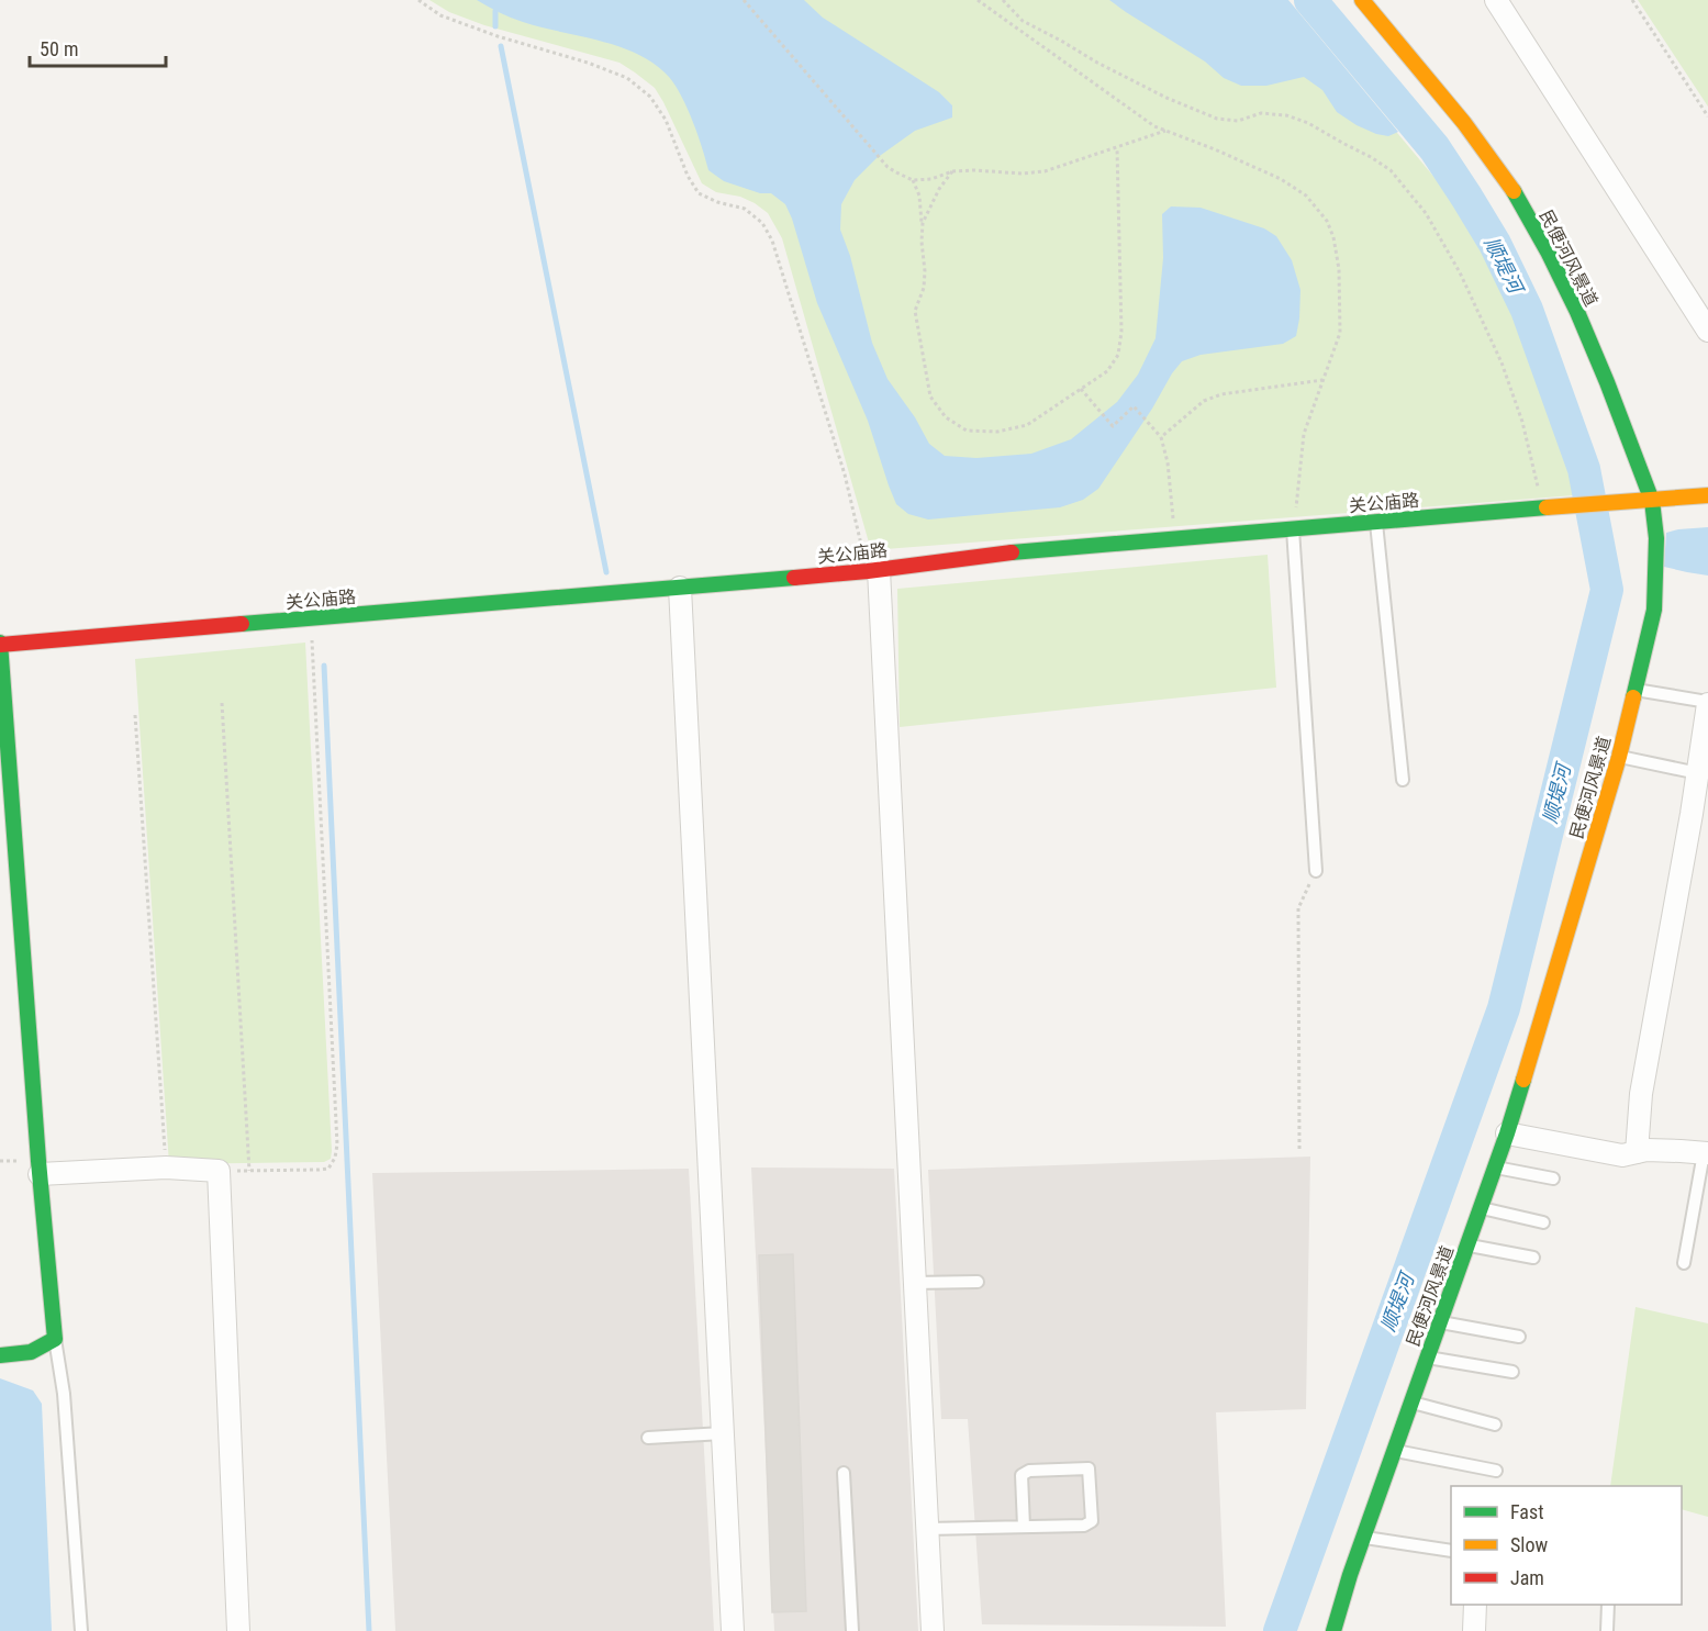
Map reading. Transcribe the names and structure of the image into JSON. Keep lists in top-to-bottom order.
{
  "streets": {
    "street": ["民便河风景道", "关公庙路"]
  },
  "crossings": [
    ["民便河风景道", "关公庙路"]
  ],
  "water": ["顺堤河"],
  "legend": ["Fast", "Slow", "Jam"],
  "scale_bar": "50 m"
}
